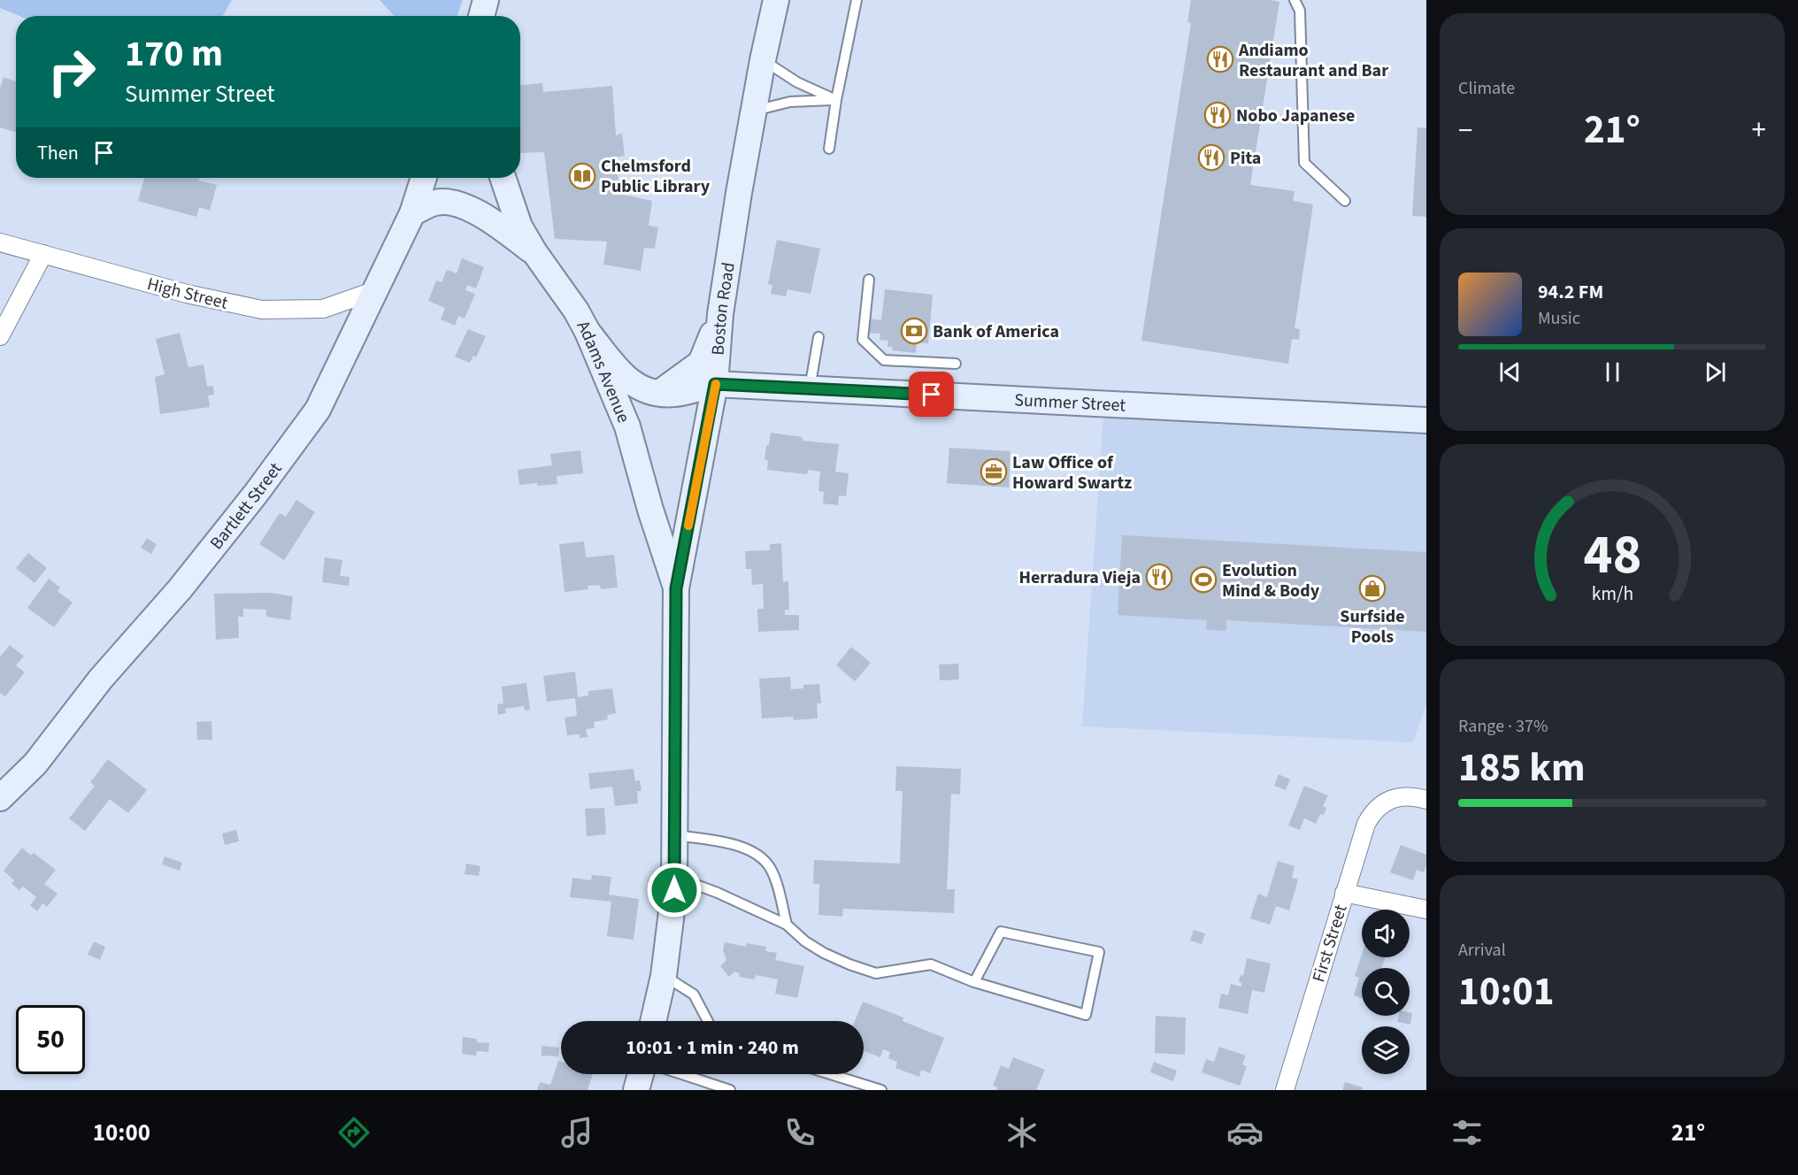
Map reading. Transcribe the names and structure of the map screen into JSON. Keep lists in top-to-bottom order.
{
  "streets": {
    "main road": [
      "Boston Road",
      "Adams Avenue",
      "Summer Street",
      "Bartlett Street"
    ],
    "street": ["High Street", "First Street"]
  },
  "crossings": [
    ["High Street", "Bartlett Street"],
    ["Boston Road", "Adams Avenue"],
    ["Boston Road", "Summer Street"]
  ],
  "places": {
    "restaurant": [
      "Andiamo Restaurant and Bar",
      "Nobo Japanese",
      "Pita",
      "Herradura Vieja"
    ],
    "library": ["Chelmsford Public Library"],
    "bank": ["Bank of America"],
    "office": ["Law Office of Howard Swartz"],
    "sports": ["Evolution Mind & Body"],
    "shop": ["Surfside Pools"]
  },
  "page": {
    "tile": [
      "Climate",
      ["Range · 37%", "185 km"],
      ["Arrival", "10:01"]
    ],
    "turn": ["170 m", "Summer Street"],
    "heat": ["−", "21°", "+"],
    "then": "Then",
    "song": ["94.2 FM", "Music"],
    "limit": "50",
    "trip": "10:01 · 1 min · 240 m",
    "tabs": ["10:00", "21°"],
    "gauge": ["48", "km/h"]
  }
}
